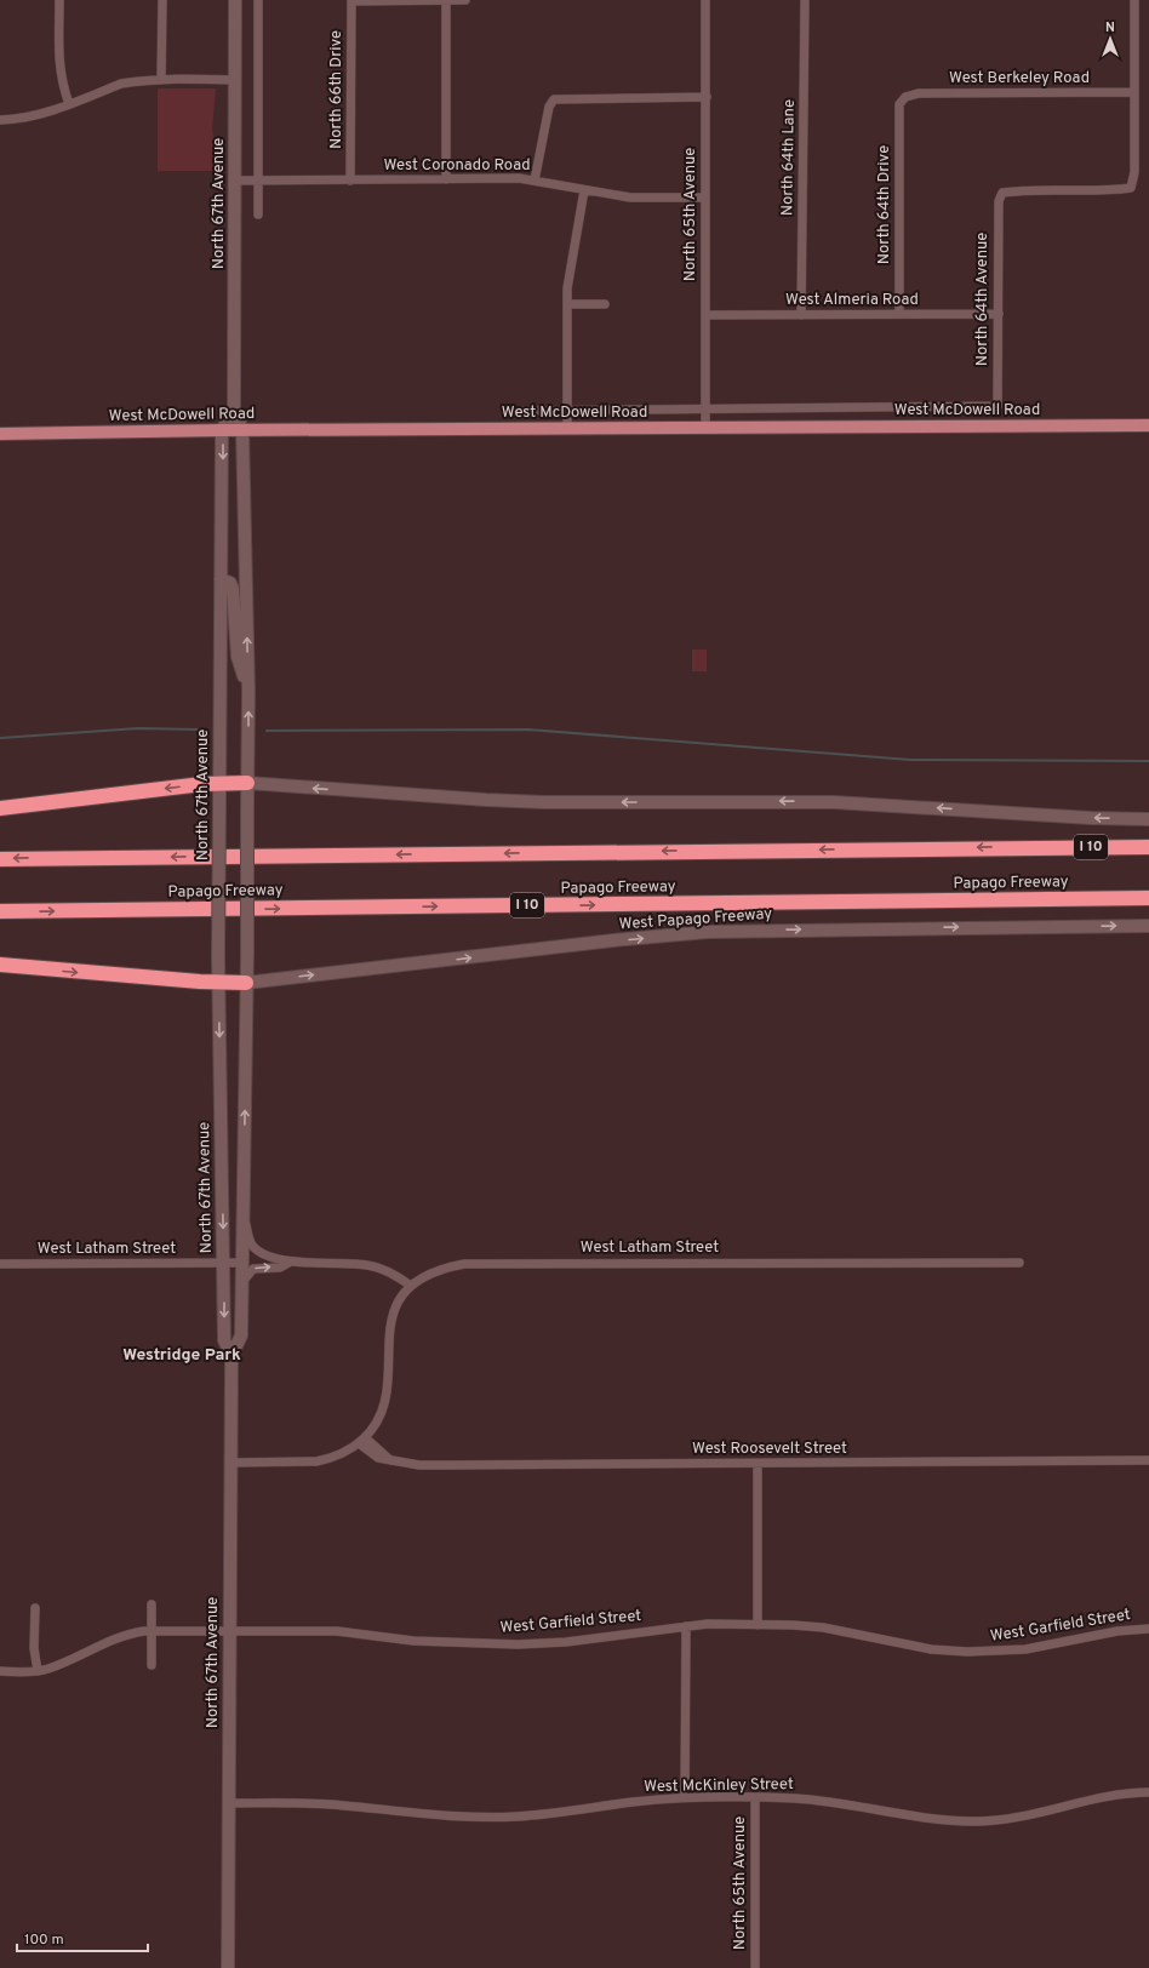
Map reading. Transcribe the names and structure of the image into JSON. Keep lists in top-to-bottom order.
{
  "streets": {
    "highway": ["I 10", "Papago Freeway"],
    "main road": ["North 67th Avenue", "West McDowell Road", "West Papago Freeway"],
    "street": [
      "West Berkeley Road",
      "North 66th Drive",
      "North 64th Lane",
      "West Coronado Road",
      "North 64th Drive",
      "North 65th Avenue",
      "North 64th Avenue",
      "West Almeria Road",
      "West Latham Street",
      "West Roosevelt Street",
      "West Garfield Street",
      "West McKinley Street"
    ]
  },
  "crossings": [
    ["West Berkeley Road", "North 64th Drive"],
    ["West Berkeley Road", "North 64th Avenue"],
    ["North 66th Drive", "West Coronado Road"],
    ["North 64th Lane", "West Almeria Road"],
    ["West Coronado Road", "North 67th Avenue"],
    ["West Coronado Road", "North 65th Avenue"],
    ["North 67th Avenue", "West McDowell Road"],
    ["North 67th Avenue", "West Papago Freeway"],
    ["North 67th Avenue", "West Latham Street"],
    ["North 67th Avenue", "West Garfield Street"],
    ["North 67th Avenue", "West McKinley Street"],
    ["North 64th Drive", "West Almeria Road"],
    ["North 65th Avenue", "West Almeria Road"],
    ["North 65th Avenue", "West McDowell Road"],
    ["North 65th Avenue", "West McKinley Street"],
    ["North 64th Avenue", "West Almeria Road"],
    ["North 64th Avenue", "West McDowell Road"]
  ],
  "one_way": ["West Papago Freeway"],
  "districts": ["Westridge Park"],
  "scale_bar": "100 m",
  "north": "top"
}
